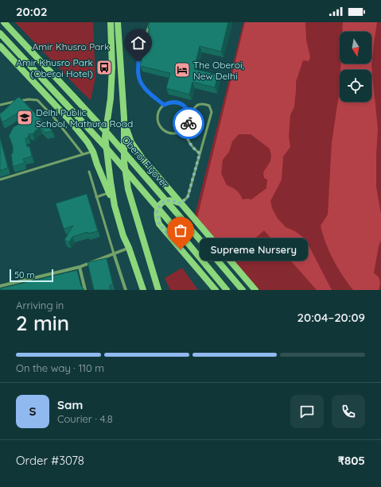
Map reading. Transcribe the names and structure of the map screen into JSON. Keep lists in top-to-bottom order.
{
  "streets": {
    "main road": ["Oberoi Flyover"]
  },
  "parks": ["Amir Khusro Park"],
  "places": {
    "bus stop": ["Amir Khusro Park (Oberoi Hotel)"],
    "hotel": ["The Oberoi, New Delhi"],
    "school or university": ["Delhi Public School, Mathura Road"],
    "other": ["Supreme Nursery"]
  },
  "scale_bar": "50 m",
  "north": "bottom",
  "page": {
    "status": "20:02",
    "bubble": "Supreme Nursery",
    "scale": "50 m",
    "heading": ["2 min", "Arriving in", "20:04–20:09"],
    "panel": [
      "Sam",
      "Courier · 4.8",
      "Order #3078",
      "₹805"
    ],
    "bar": "On the way · 110 m",
    "round": "S"
  }
}
